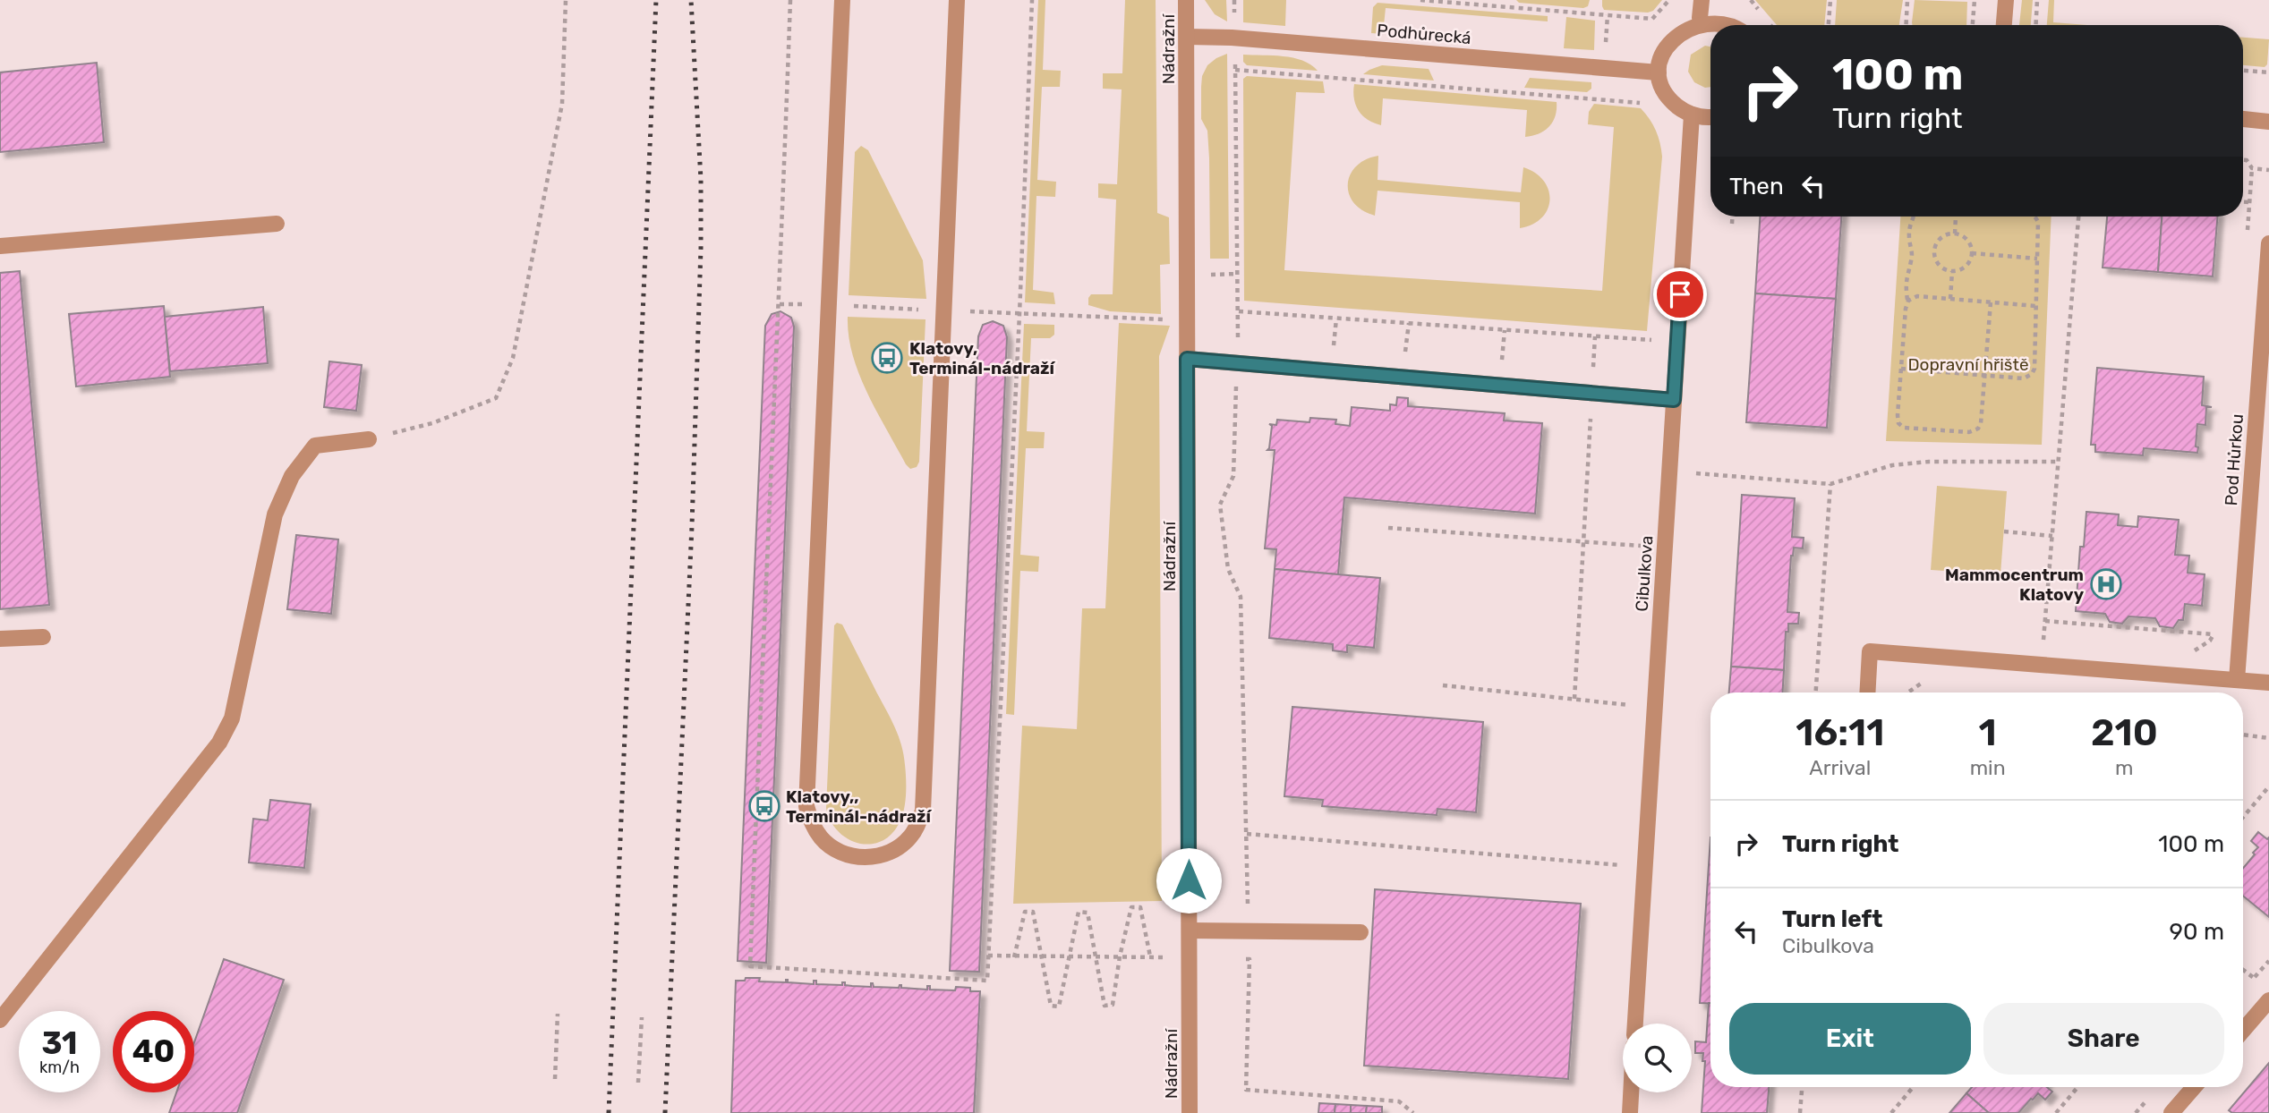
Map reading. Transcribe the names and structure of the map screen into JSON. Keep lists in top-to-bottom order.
{
  "streets": {
    "street": [
      "Podhůrecká",
      "Nádražní",
      "Pod Hůrkou",
      "Cibulkova"
    ]
  },
  "crossings": [
    ["Podhůrecká", "Nádražní"]
  ],
  "parks": ["Dopravní hřiště"],
  "places": {
    "bus stop": ["Klatovy, Terminál-nádraží", "Klatovy,, Terminál-nádraží"],
    "hospital": ["Mammocentrum Klatovy"]
  },
  "page": {
    "turn": ["100 m", "Turn right"],
    "then": "Then",
    "eta": [
      "16:11",
      "Arrival",
      "1",
      "min",
      "210",
      "m"
    ],
    "list": [
      {
        "name": "Turn right",
        "value": "100 m"
      },
      {
        "name": "Turn left",
        "note": "Cibulkova",
        "value": "90 m"
      }
    ],
    "buttons": ["Exit", "Share"],
    "speed": "31 km/h",
    "limit": "40"
  }
}
